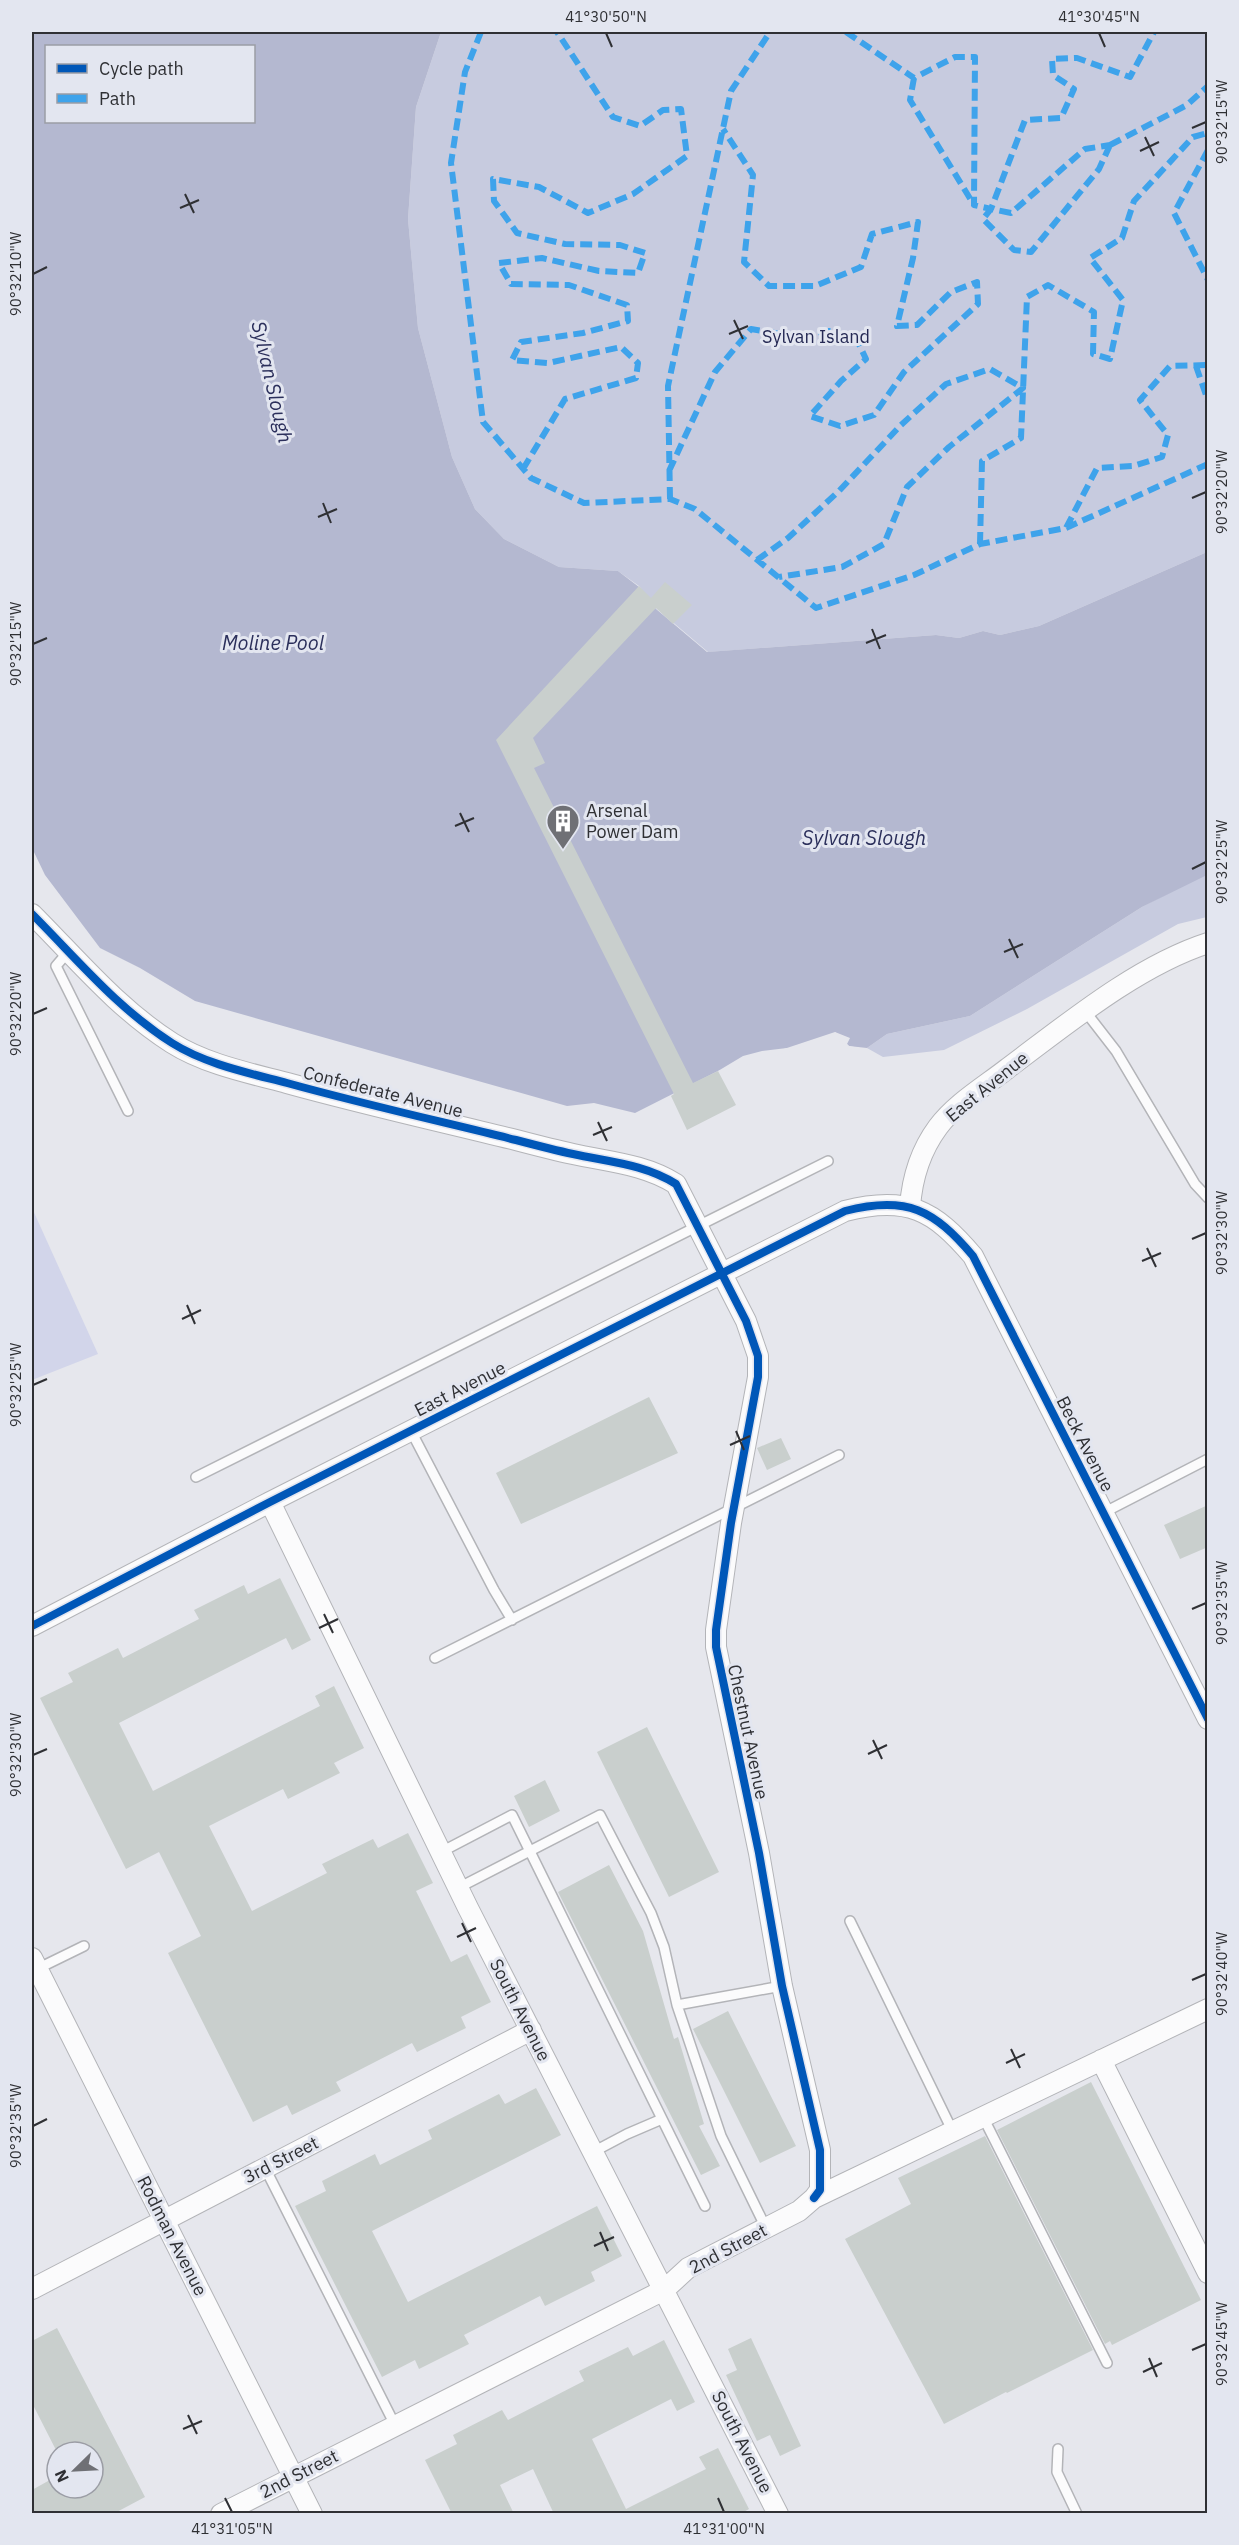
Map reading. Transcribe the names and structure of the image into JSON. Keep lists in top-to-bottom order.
{
  "streets": {
    "street": [
      "East Avenue",
      "Confederate Avenue",
      "Beck Avenue",
      "Chestnut Avenue",
      "South Avenue",
      "3rd Street",
      "Rodman Avenue",
      "2nd Street"
    ]
  },
  "crossings": [
    ["East Avenue", "Confederate Avenue"],
    ["East Avenue", "Beck Avenue"],
    ["East Avenue", "Chestnut Avenue"],
    ["East Avenue", "South Avenue"],
    ["Confederate Avenue", "Chestnut Avenue"],
    ["Chestnut Avenue", "2nd Street"],
    ["South Avenue", "3rd Street"],
    ["South Avenue", "2nd Street"],
    ["3rd Street", "Rodman Avenue"],
    ["Rodman Avenue", "2nd Street"]
  ],
  "water": ["Sylvan Slough", "Moline Pool"],
  "parks": ["Sylvan Island"],
  "places": {
    "building": ["Arsenal Power Dam"]
  },
  "legend": ["Cycle path", "Path"],
  "north": "bottom left",
  "coordinates": [
    "41°30'50\"N",
    "41°30'45\"N",
    "90°32'15\"W",
    "90°32'10\"W",
    "90°32'20\"W",
    "90°32'25\"W",
    "90°32'30\"W",
    "90°32'35\"W",
    "90°32'40\"W",
    "90°32'45\"W",
    "41°31'05\"N",
    "41°31'00\"N"
  ]
}
